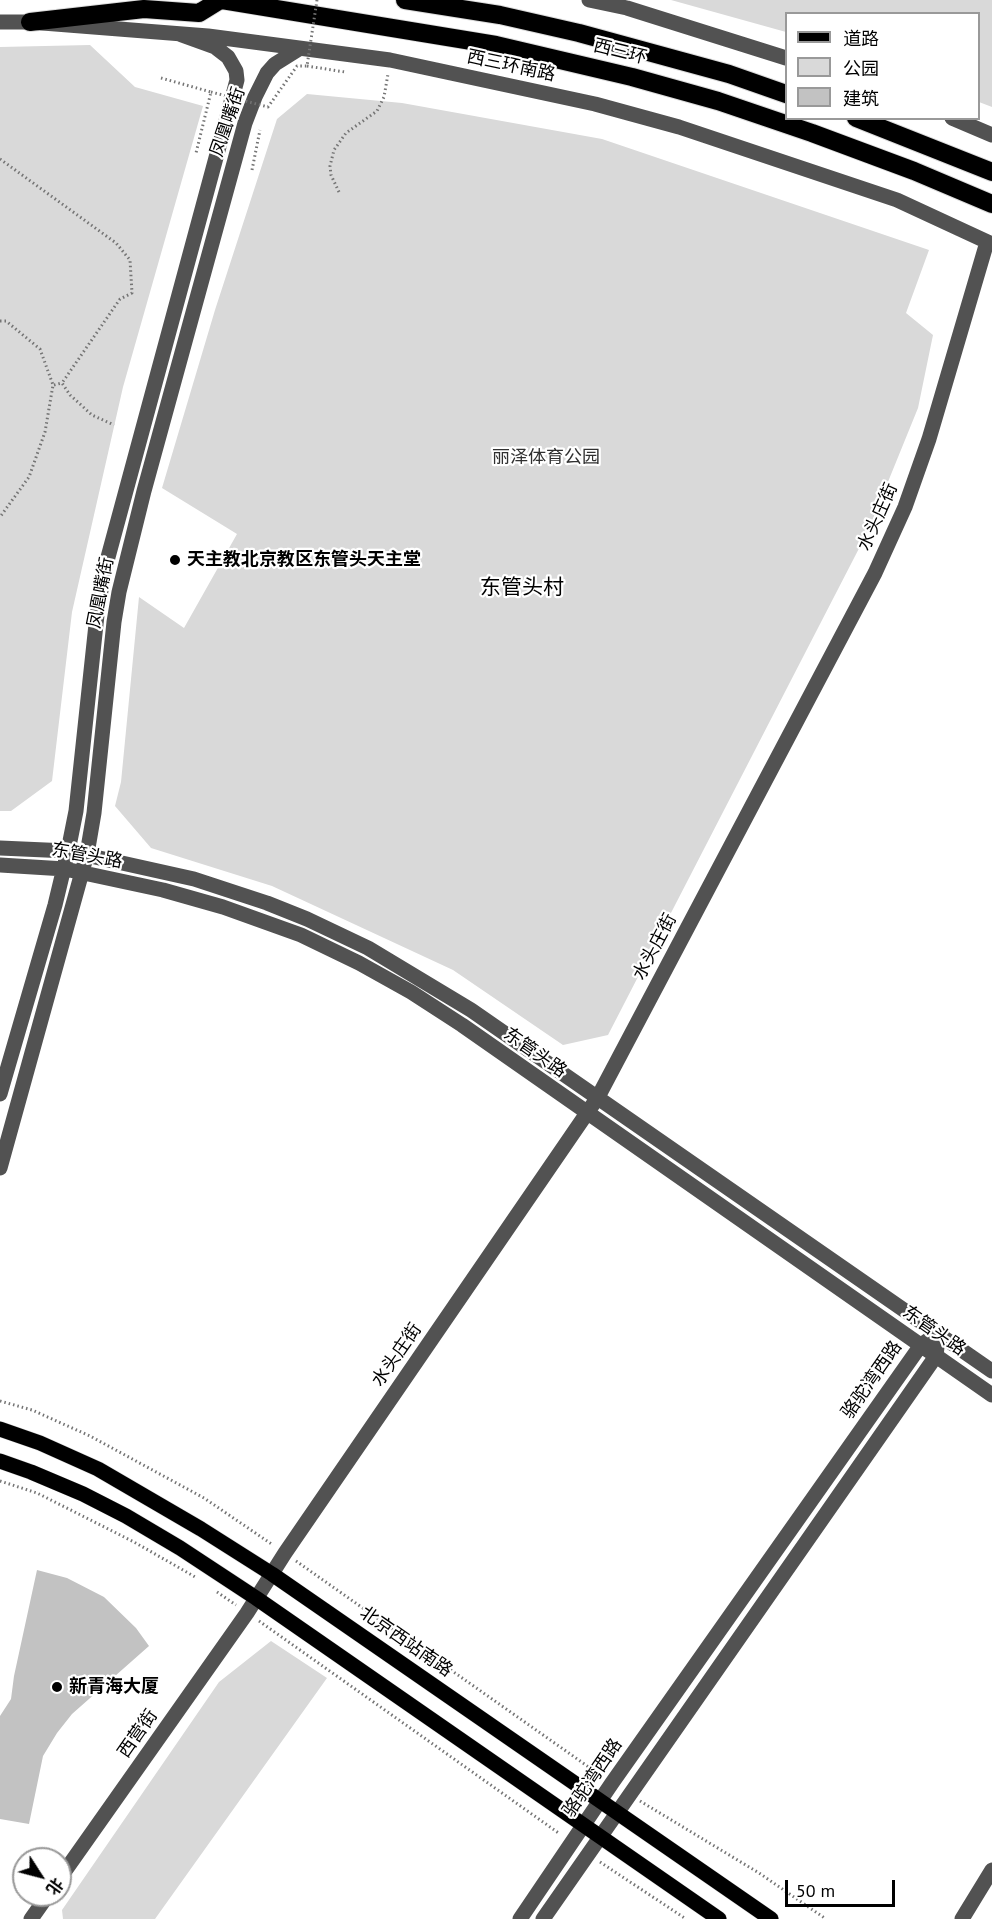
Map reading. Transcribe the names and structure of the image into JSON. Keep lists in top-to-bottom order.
{
  "streets": {
    "highway": ["西三环"],
    "main road": ["北京西站南路"],
    "street": [
      "西三环南路",
      "凤凰嘴街",
      "水头庄街",
      "东管头路",
      "骆驼湾西路",
      "西营街"
    ]
  },
  "crossings": [
    ["西三环南路", "凤凰嘴街"],
    ["西三环南路", "水头庄街"],
    ["凤凰嘴街", "东管头路"],
    ["水头庄街", "东管头路"],
    ["水头庄街", "北京西站南路"],
    ["水头庄街", "西营街"],
    ["东管头路", "骆驼湾西路"],
    ["骆驼湾西路", "北京西站南路"]
  ],
  "districts": ["东管头村"],
  "parks": ["丽泽体育公园"],
  "places": ["天主教北京教区东管头天主堂", "新青海大厦"],
  "legend": ["道路", "公园", "建筑"],
  "scale_bar": "50 m",
  "north": "bottom right"
}
